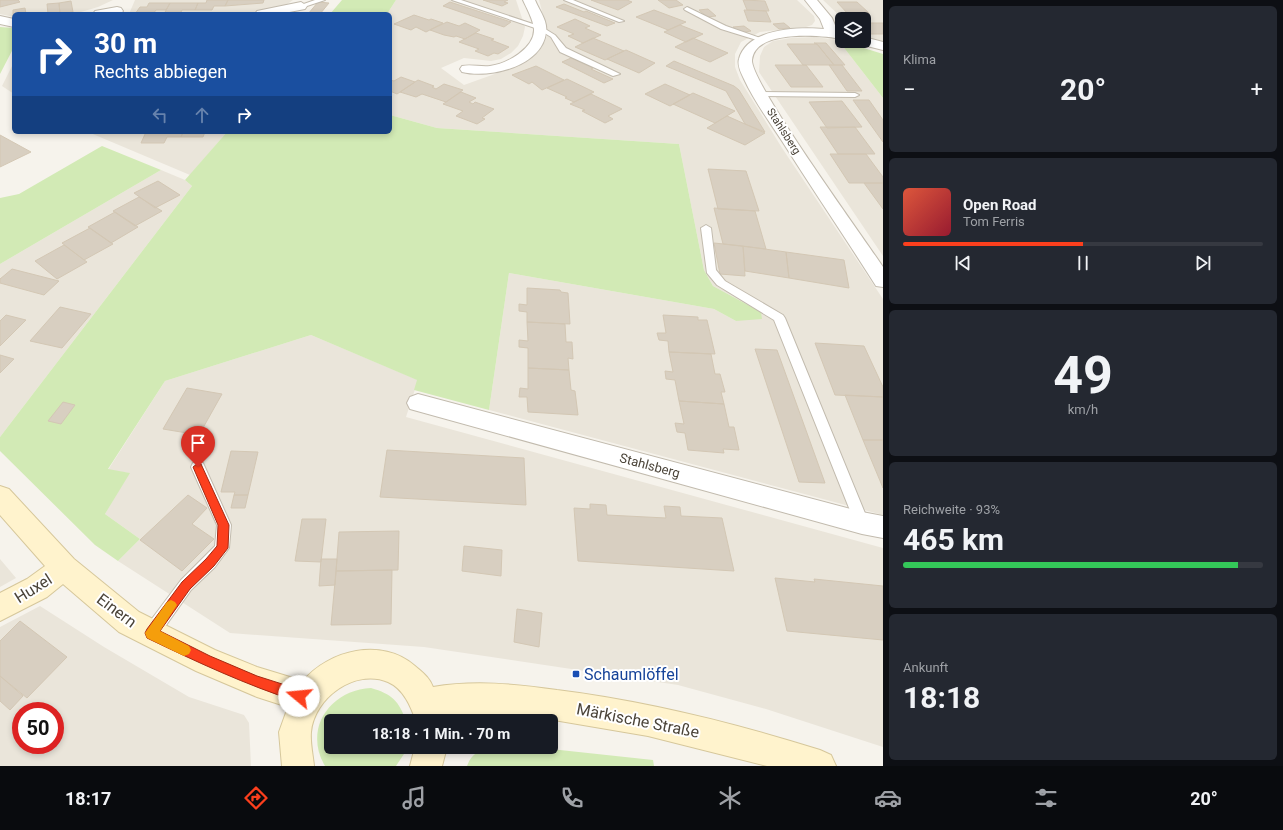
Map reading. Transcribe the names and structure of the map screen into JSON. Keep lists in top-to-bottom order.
{
  "streets": {
    "main road": ["Huxel", "Einern", "Märkische Straße"],
    "street": ["Stahlsberg"]
  },
  "crossings": [
    ["Huxel", "Einern"]
  ],
  "places": {
    "transit": ["Schaumlöffel"]
  },
  "page": {
    "tile": [
      "Klima",
      ["49", "km/h"],
      ["Reichweite · 93%", "465 km"],
      ["Ankunft", "18:18"]
    ],
    "turn": ["30 m", "Rechts abbiegen"],
    "heat": ["−", "20°", "+"],
    "song": ["Open Road", "Tom Ferris"],
    "limit": "50",
    "trip": "18:18 · 1 Min. · 70 m",
    "tabs": ["18:17", "20°"]
  }
}
